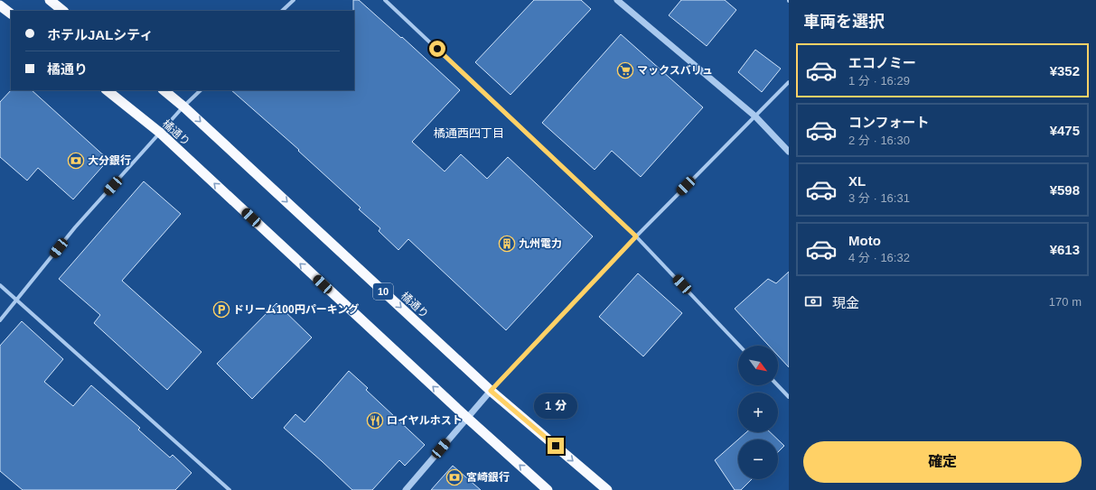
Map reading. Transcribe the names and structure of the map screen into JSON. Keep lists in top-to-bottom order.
{
  "streets": {
    "highway": ["橘通り", "10"]
  },
  "districts": ["橘通西四丁目"],
  "places": {
    "supermarket": ["マックスバリュ"],
    "bank": ["大分銀行", "宮崎銀行"],
    "building": ["九州電力"],
    "parking": ["ドリーム100円パーキング"],
    "restaurant": ["ロイヤルホスト"]
  },
  "north": "bottom right",
  "page": {
    "heading": "車両を選択",
    "banner": ["ホテルJALシティ", "橘通り"],
    "list": [
      {
        "name": "エコノミー",
        "note": "1 分 · 16:29",
        "value": "¥352"
      },
      {
        "name": "コンフォート",
        "note": "2 分 · 16:30",
        "value": "¥475"
      },
      {
        "name": "XL",
        "note": "3 分 · 16:31",
        "value": "¥598"
      },
      {
        "name": "Moto",
        "note": "4 分 · 16:32",
        "value": "¥613"
      }
    ],
    "pay": ["現金", "170 m"],
    "map_buttons": ["+", "−"],
    "bubble": "1 分",
    "buttons": "確定"
  }
}
